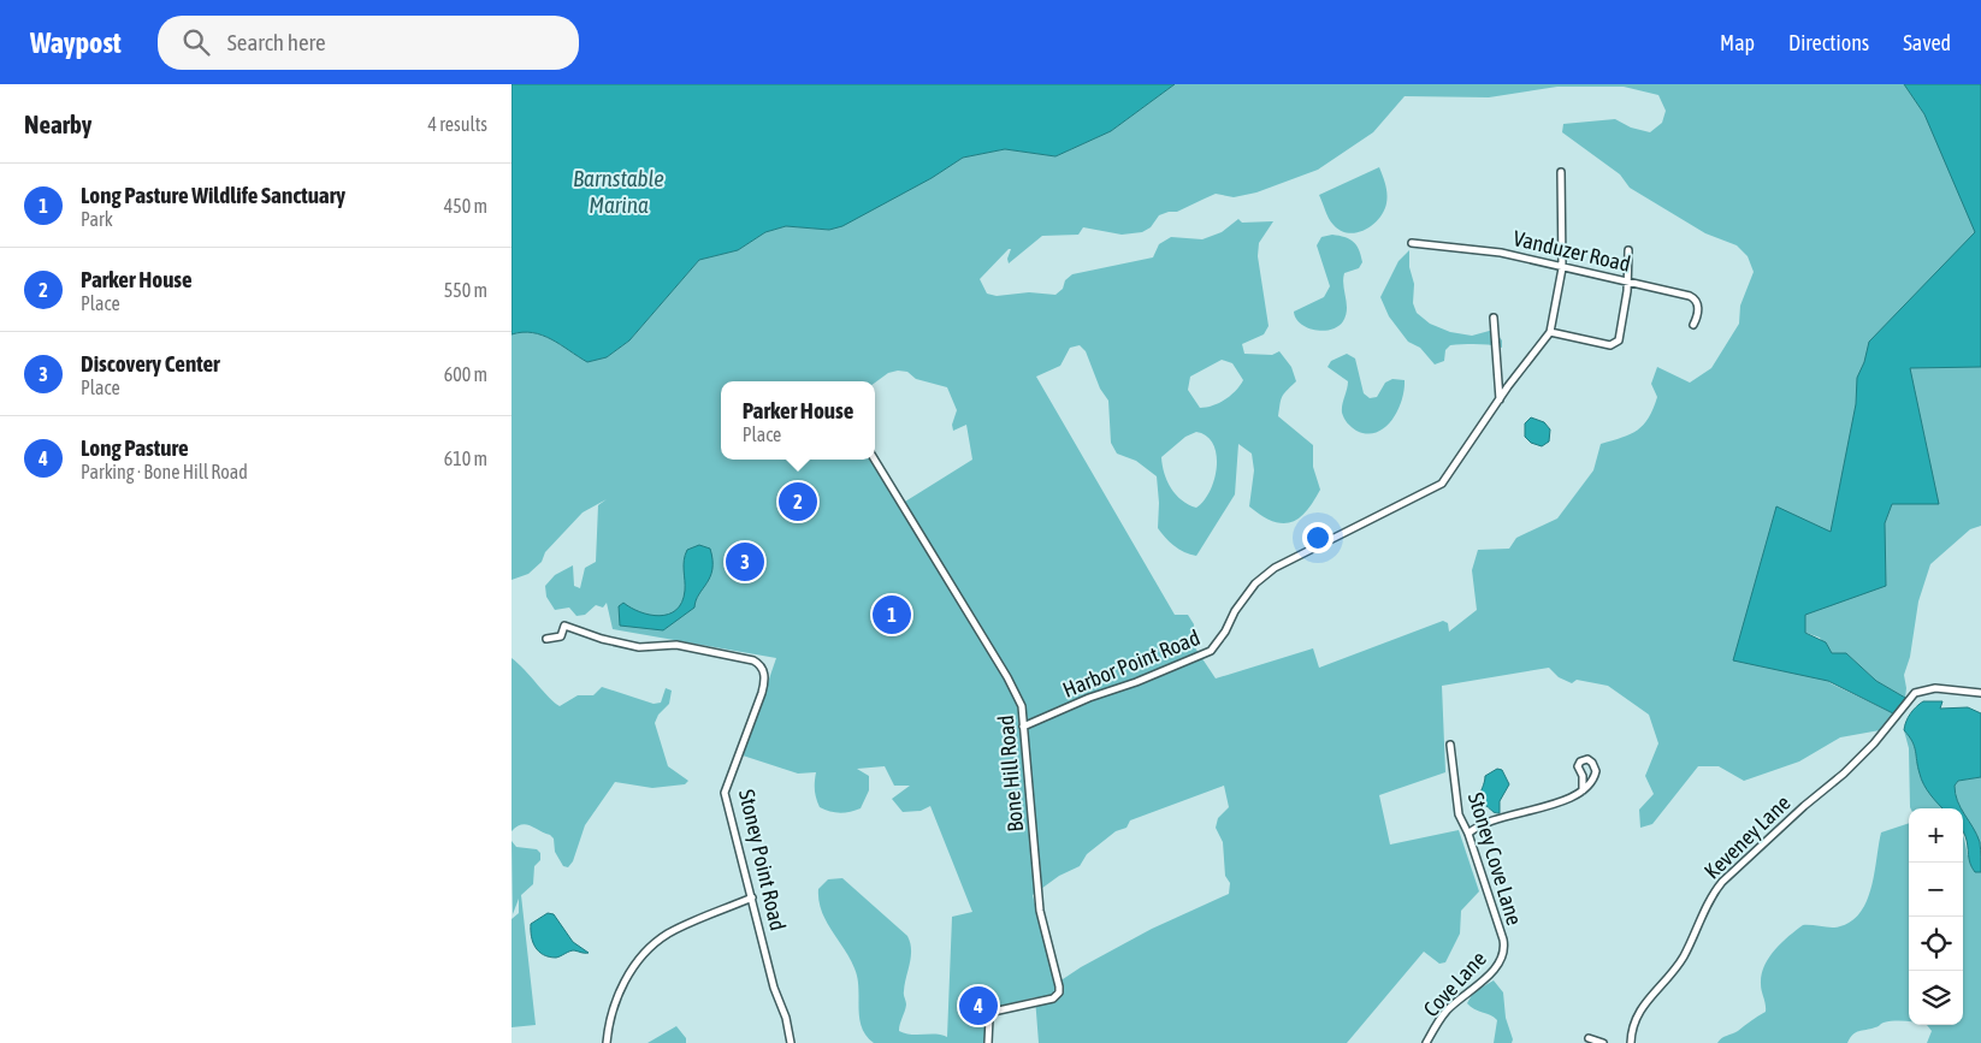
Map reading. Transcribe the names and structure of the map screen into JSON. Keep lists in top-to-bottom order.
{
  "streets": {
    "street": [
      "Vanduzer Road",
      "Harbor Point Road",
      "Bone Hill Road",
      "Keveney Lane",
      "Stoney Cove Lane",
      "Stoney Point Road",
      "Cove Lane"
    ]
  },
  "crossings": [
    ["Harbor Point Road", "Bone Hill Road"],
    ["Stoney Cove Lane", "Cove Lane"]
  ],
  "water": ["Barnstable Marina"],
  "page": {
    "header": "Waypost",
    "search": "Search here",
    "nav": ["Map", "Directions", "Saved"],
    "heading": ["Nearby", "4 results"],
    "list": [
      {
        "mark": "1",
        "name": "Long Pasture Wildlife Sanctuary",
        "note": "Park",
        "value": "450 m"
      },
      {
        "mark": "2",
        "name": "Parker House",
        "note": "Place",
        "value": "550 m"
      },
      {
        "mark": "3",
        "name": "Discovery Center",
        "note": "Place",
        "value": "600 m"
      },
      {
        "mark": "4",
        "name": "Long Pasture",
        "note": "Parking · Bone Hill Road",
        "value": "610 m"
      }
    ],
    "popup": ["Parker House", "Place"],
    "pins": [
      "2",
      "3",
      "1",
      "4"
    ],
    "map_buttons": ["+", "−"]
  }
}
